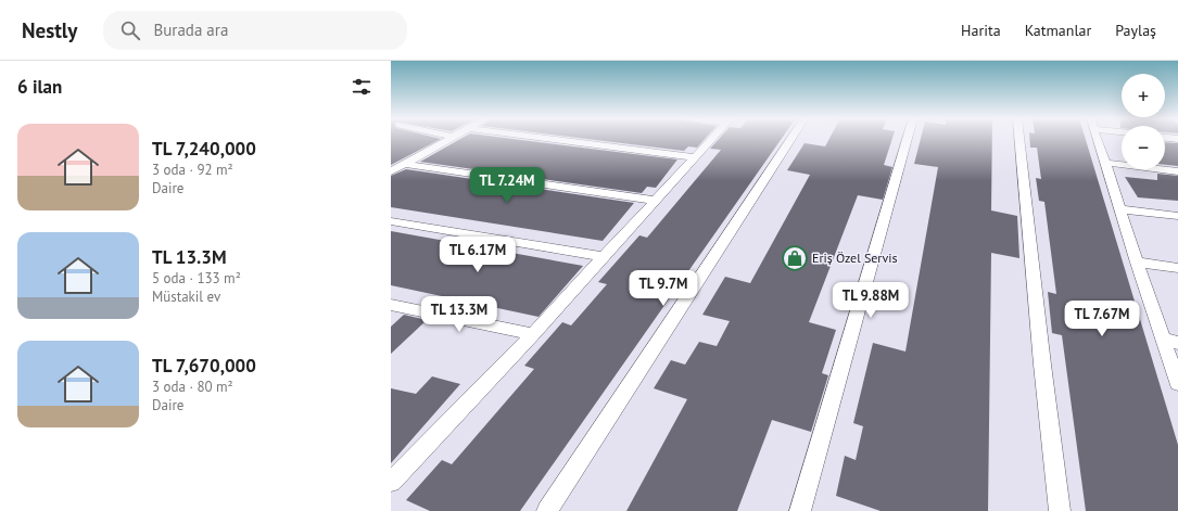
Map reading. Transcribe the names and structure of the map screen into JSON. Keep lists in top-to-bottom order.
{
  "places": {
    "shop": ["Eriş Özel Servis"]
  },
  "page": {
    "header": "Nestly",
    "search": "Burada ara",
    "nav": ["Harita", "Katmanlar", "Paylaş"],
    "heading": "6 ilan",
    "map_buttons": ["+", "−"],
    "list": [
      {
        "name": "TL 7,240,000",
        "note": "3 oda · 92 m² · Daire"
      },
      {
        "name": "TL 13.3M",
        "note": "5 oda · 133 m² · Müstakil ev"
      },
      {
        "name": "TL 7,670,000",
        "note": "3 oda · 80 m² · Daire"
      }
    ],
    "price": [
      "TL 7.24M",
      "TL 6.17M",
      "TL 9.7M",
      "TL 9.88M",
      "TL 13.3M",
      "TL 7.67M"
    ]
  }
}
